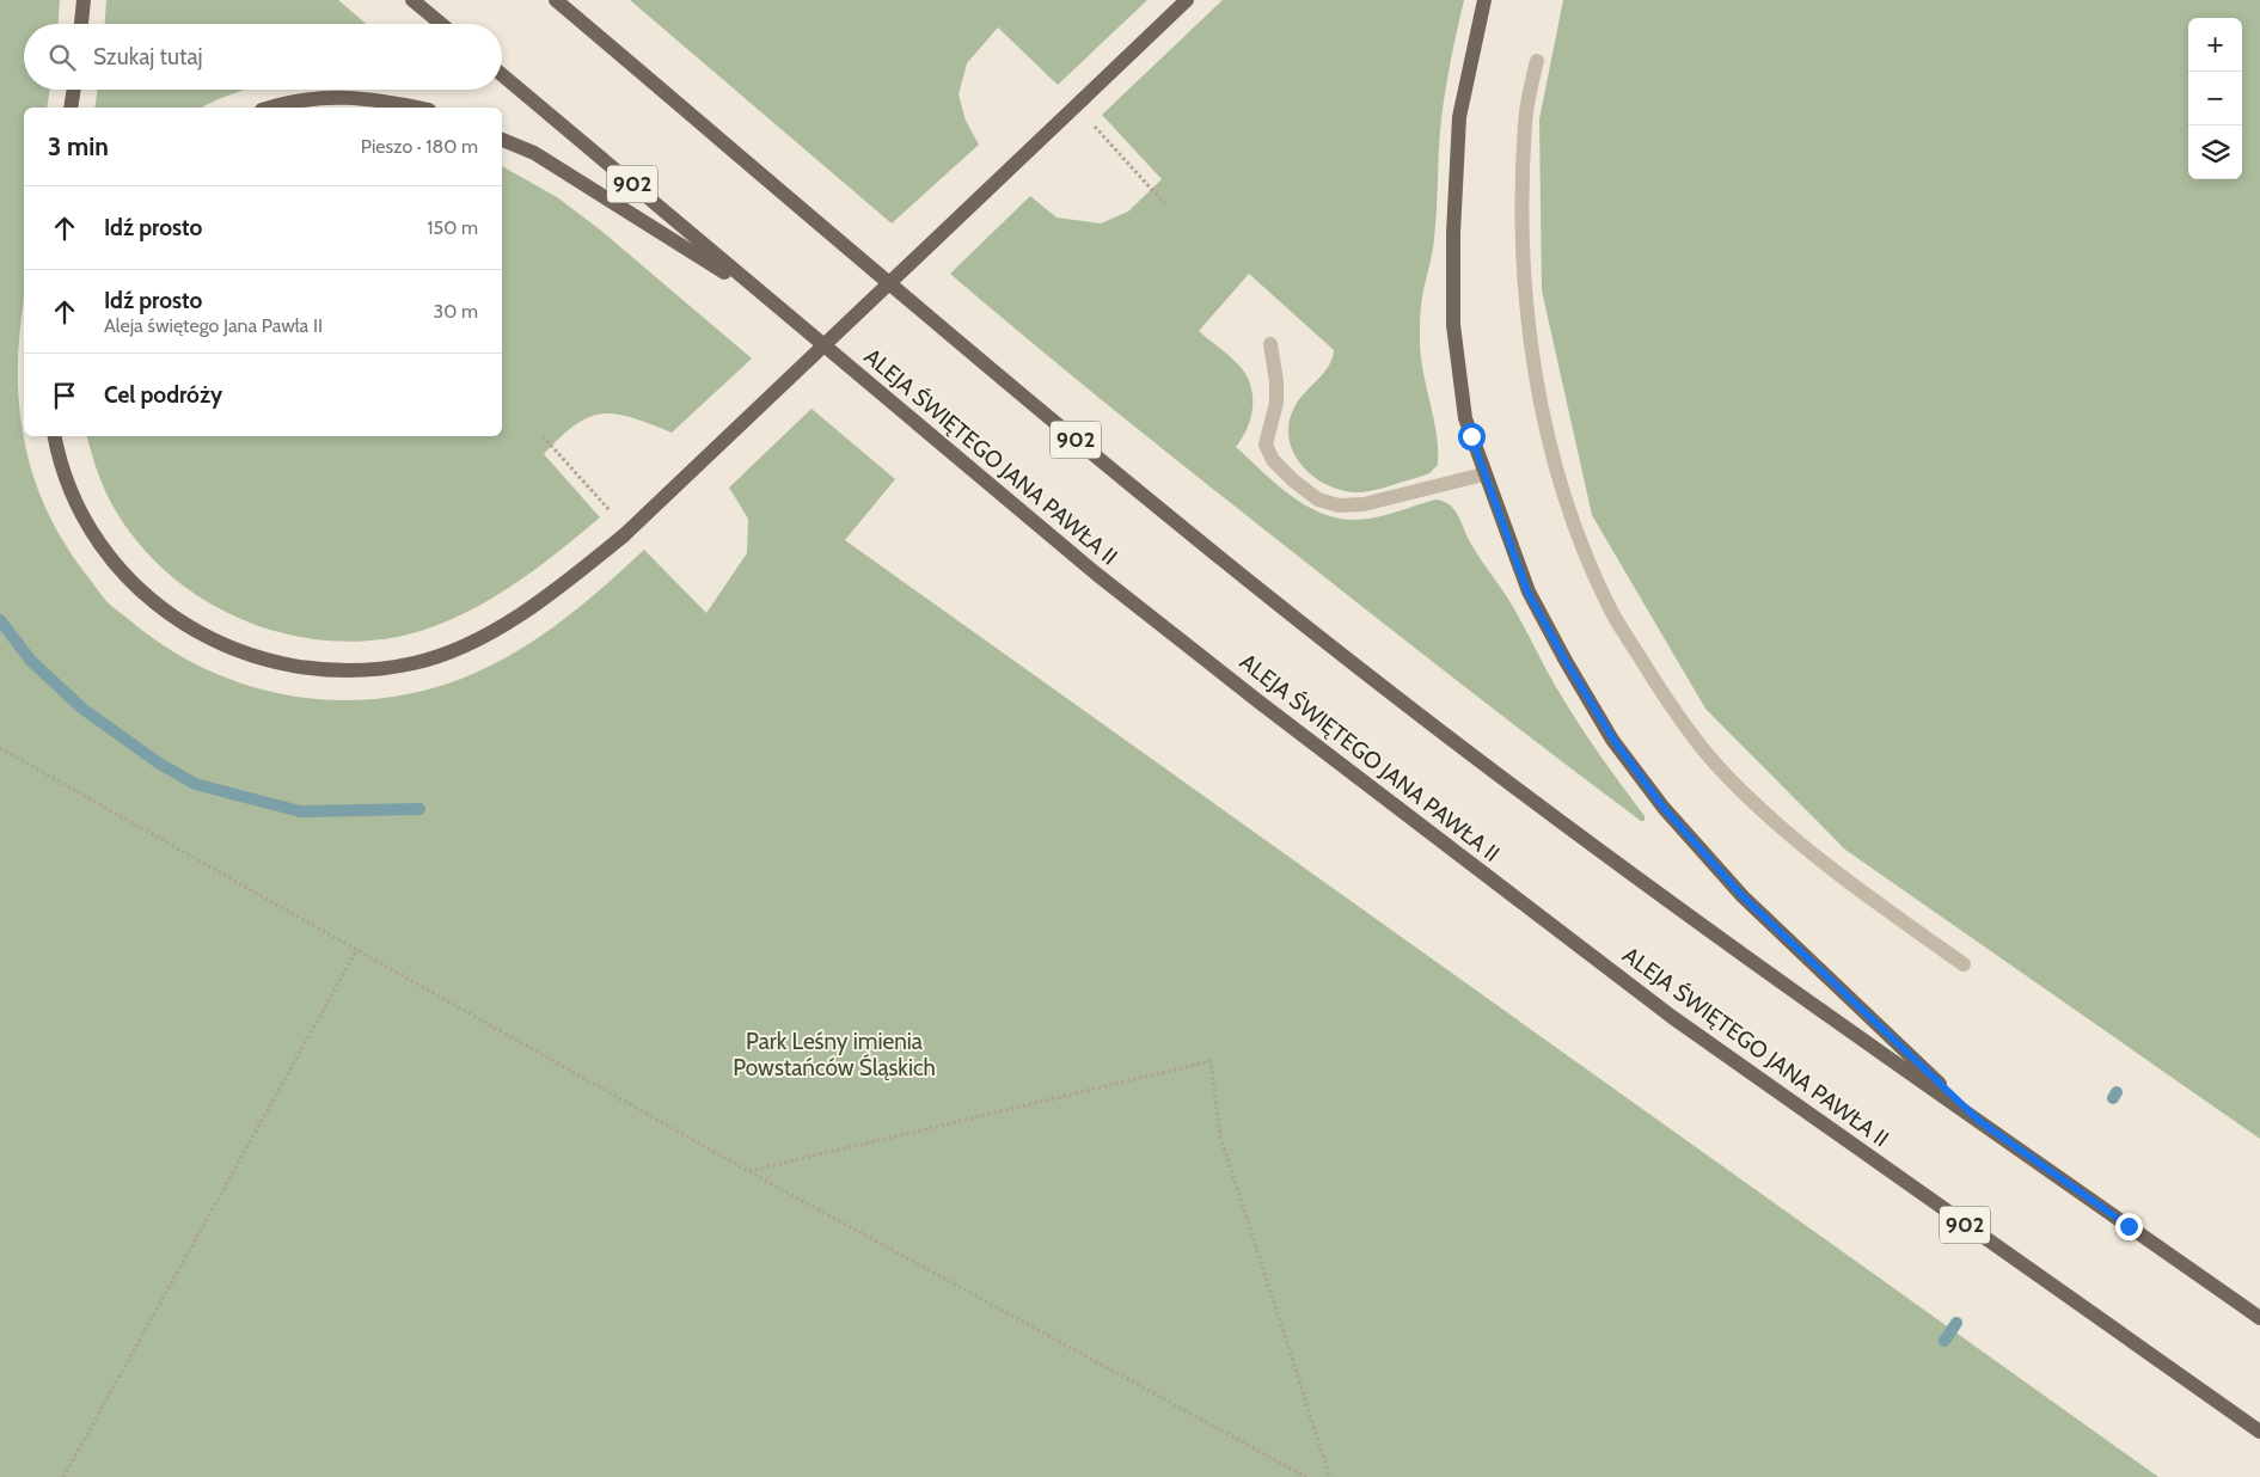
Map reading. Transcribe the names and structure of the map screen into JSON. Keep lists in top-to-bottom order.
{
  "streets": {
    "main road": ["902", "ALEJA ŚWIĘTEGO JANA PAWŁA II"]
  },
  "parks": ["Park Leśny imienia Powstańców Śląskich"],
  "page": {
    "map_buttons": ["+", "−"],
    "search": "Szukaj tutaj",
    "heading": ["3 min", "Pieszo · 180 m"],
    "list": [
      ["Idź prosto", "150 m"],
      ["Idź prosto", "Aleja świętego Jana Pawła II", "30 m"],
      "Cel podróży"
    ]
  }
}
